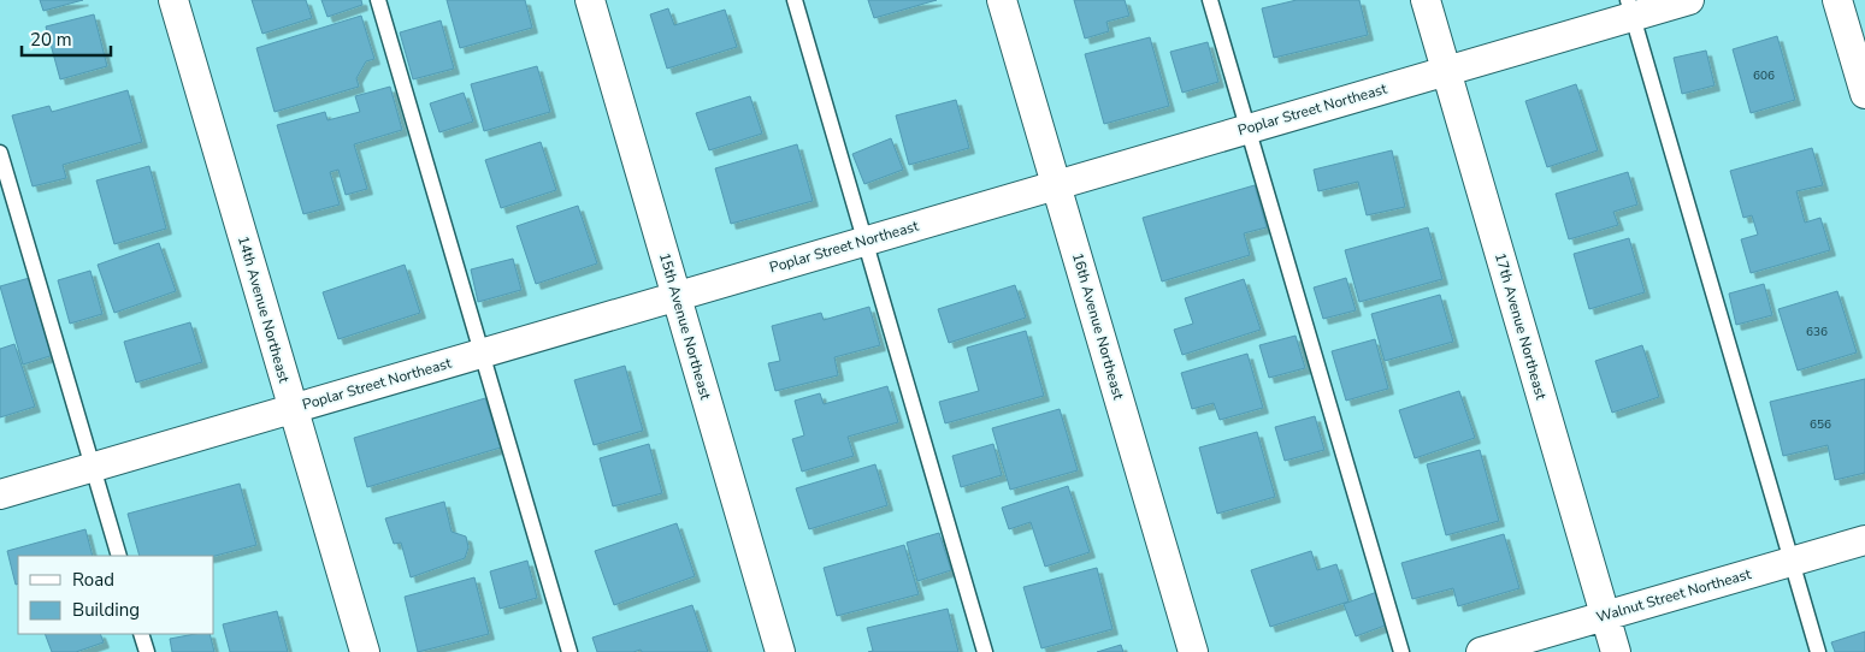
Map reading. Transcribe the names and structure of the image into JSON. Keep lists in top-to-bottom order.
{
  "streets": {
    "street": [
      "Poplar Street Northeast",
      "14th Avenue Northeast",
      "15th Avenue Northeast",
      "16th Avenue Northeast",
      "17th Avenue Northeast",
      "Walnut Street Northeast"
    ]
  },
  "crossings": [
    ["Poplar Street Northeast", "14th Avenue Northeast"],
    ["Poplar Street Northeast", "15th Avenue Northeast"],
    ["Poplar Street Northeast", "16th Avenue Northeast"],
    ["Poplar Street Northeast", "17th Avenue Northeast"],
    ["17th Avenue Northeast", "Walnut Street Northeast"]
  ],
  "house_numbers": ["606", "636", "656"],
  "legend": ["Road", "Building"],
  "scale_bar": "20 m"
}
